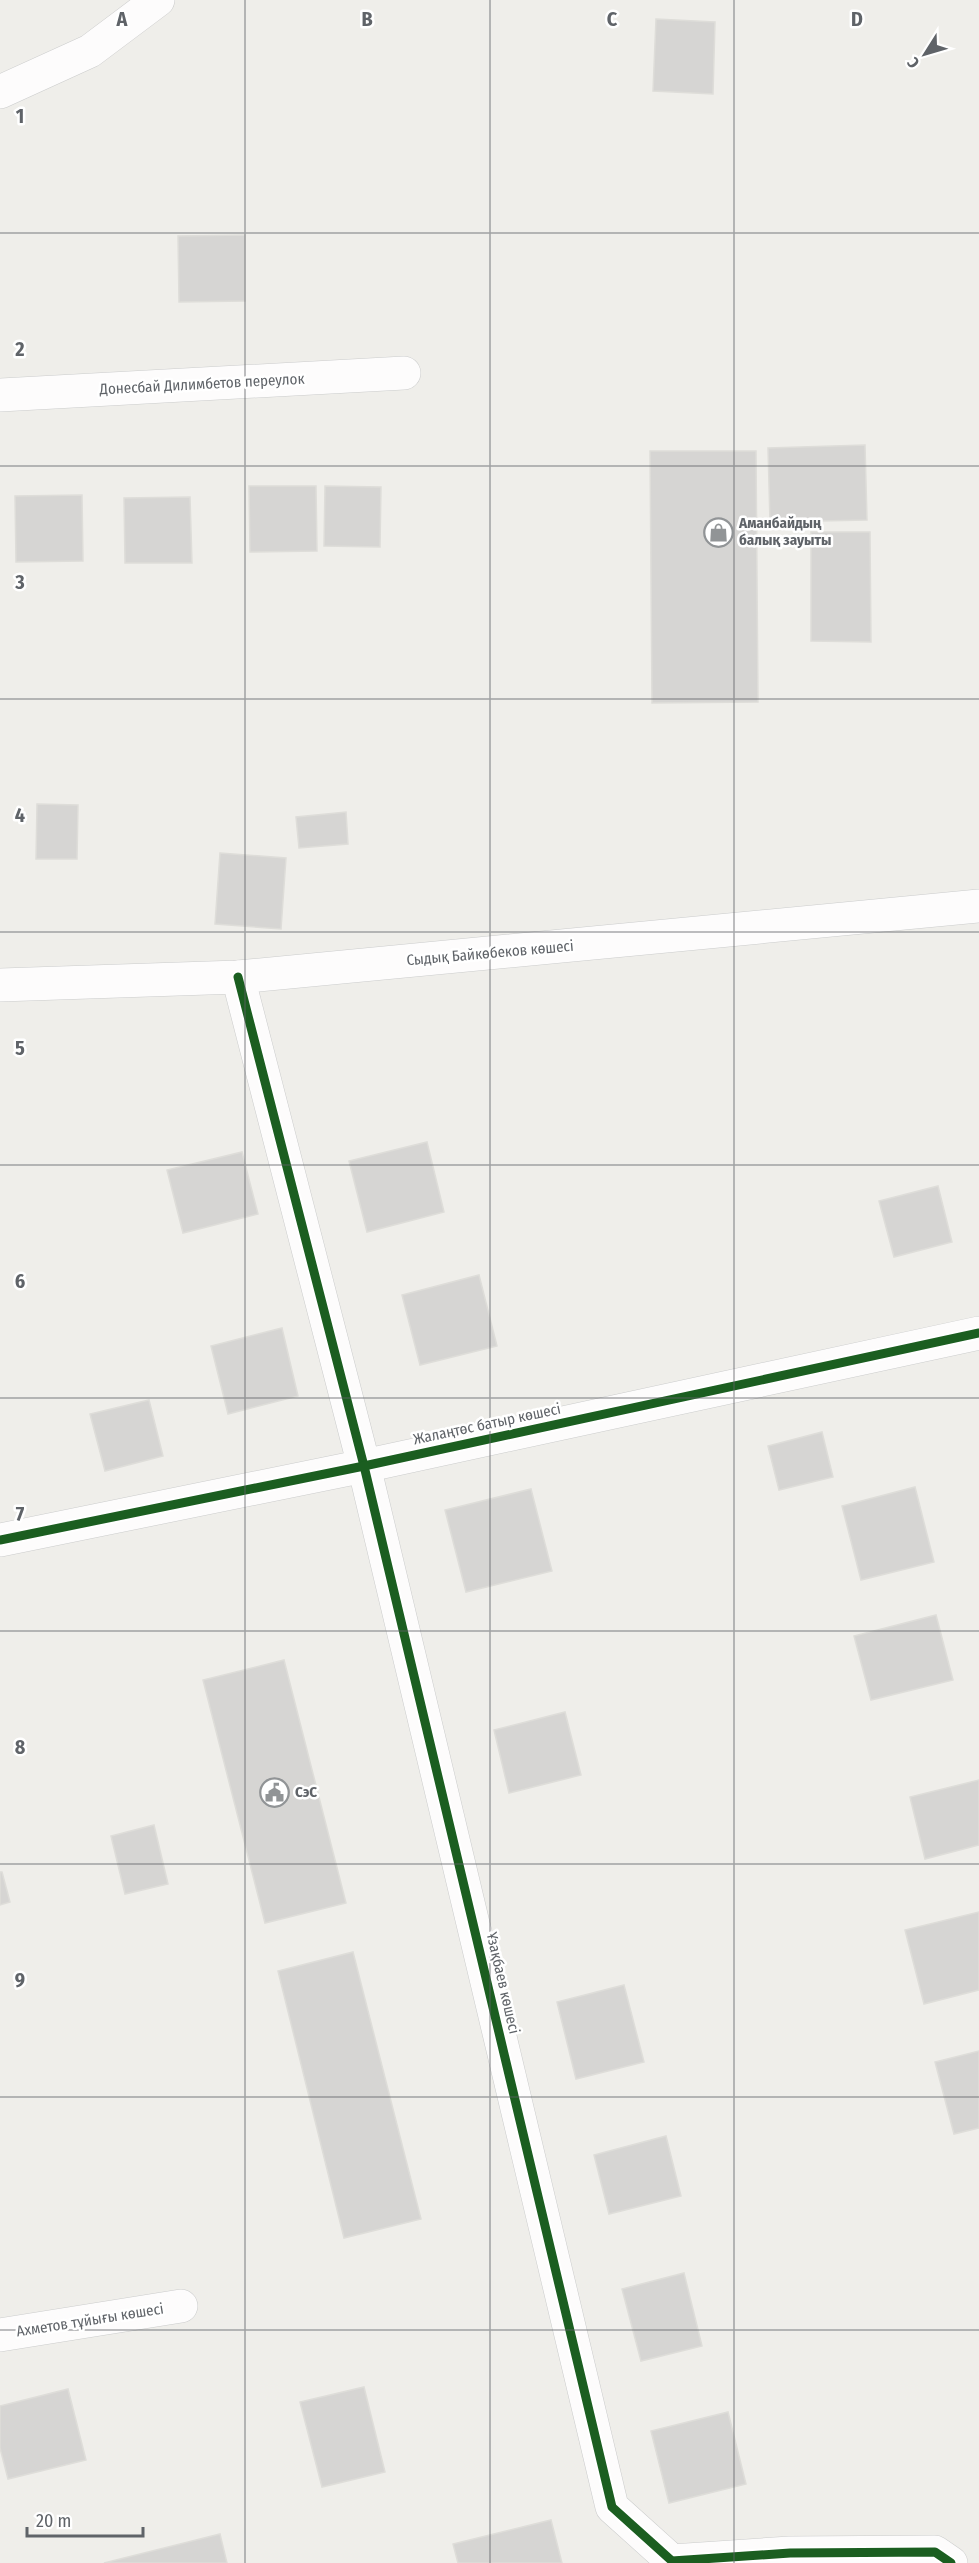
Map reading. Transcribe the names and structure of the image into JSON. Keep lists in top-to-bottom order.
{
  "streets": {
    "street": [
      "Донесбай Дилимбетов переулок",
      "Сыдық Байкөбеков көшесі",
      "Жалаңтөс батыр көшесі",
      "Ұзақбаев көшесі",
      "Ахметов тұйығы көшесі"
    ]
  },
  "crossings": [
    ["Сыдық Байкөбеков көшесі", "Ұзақбаев көшесі"],
    ["Жалаңтөс батыр көшесі", "Ұзақбаев көшесі"]
  ],
  "places": {
    "shop": ["Аманбайдың балық зауыты"],
    "public building": ["СэС"]
  },
  "scale_bar": "20 m",
  "north": "bottom left",
  "grid": {
    "columns": [
      "A",
      "B",
      "C",
      "D"
    ],
    "rows": [
      "1",
      "2",
      "3",
      "4",
      "5",
      "6",
      "7",
      "8",
      "9"
    ]
  }
}
